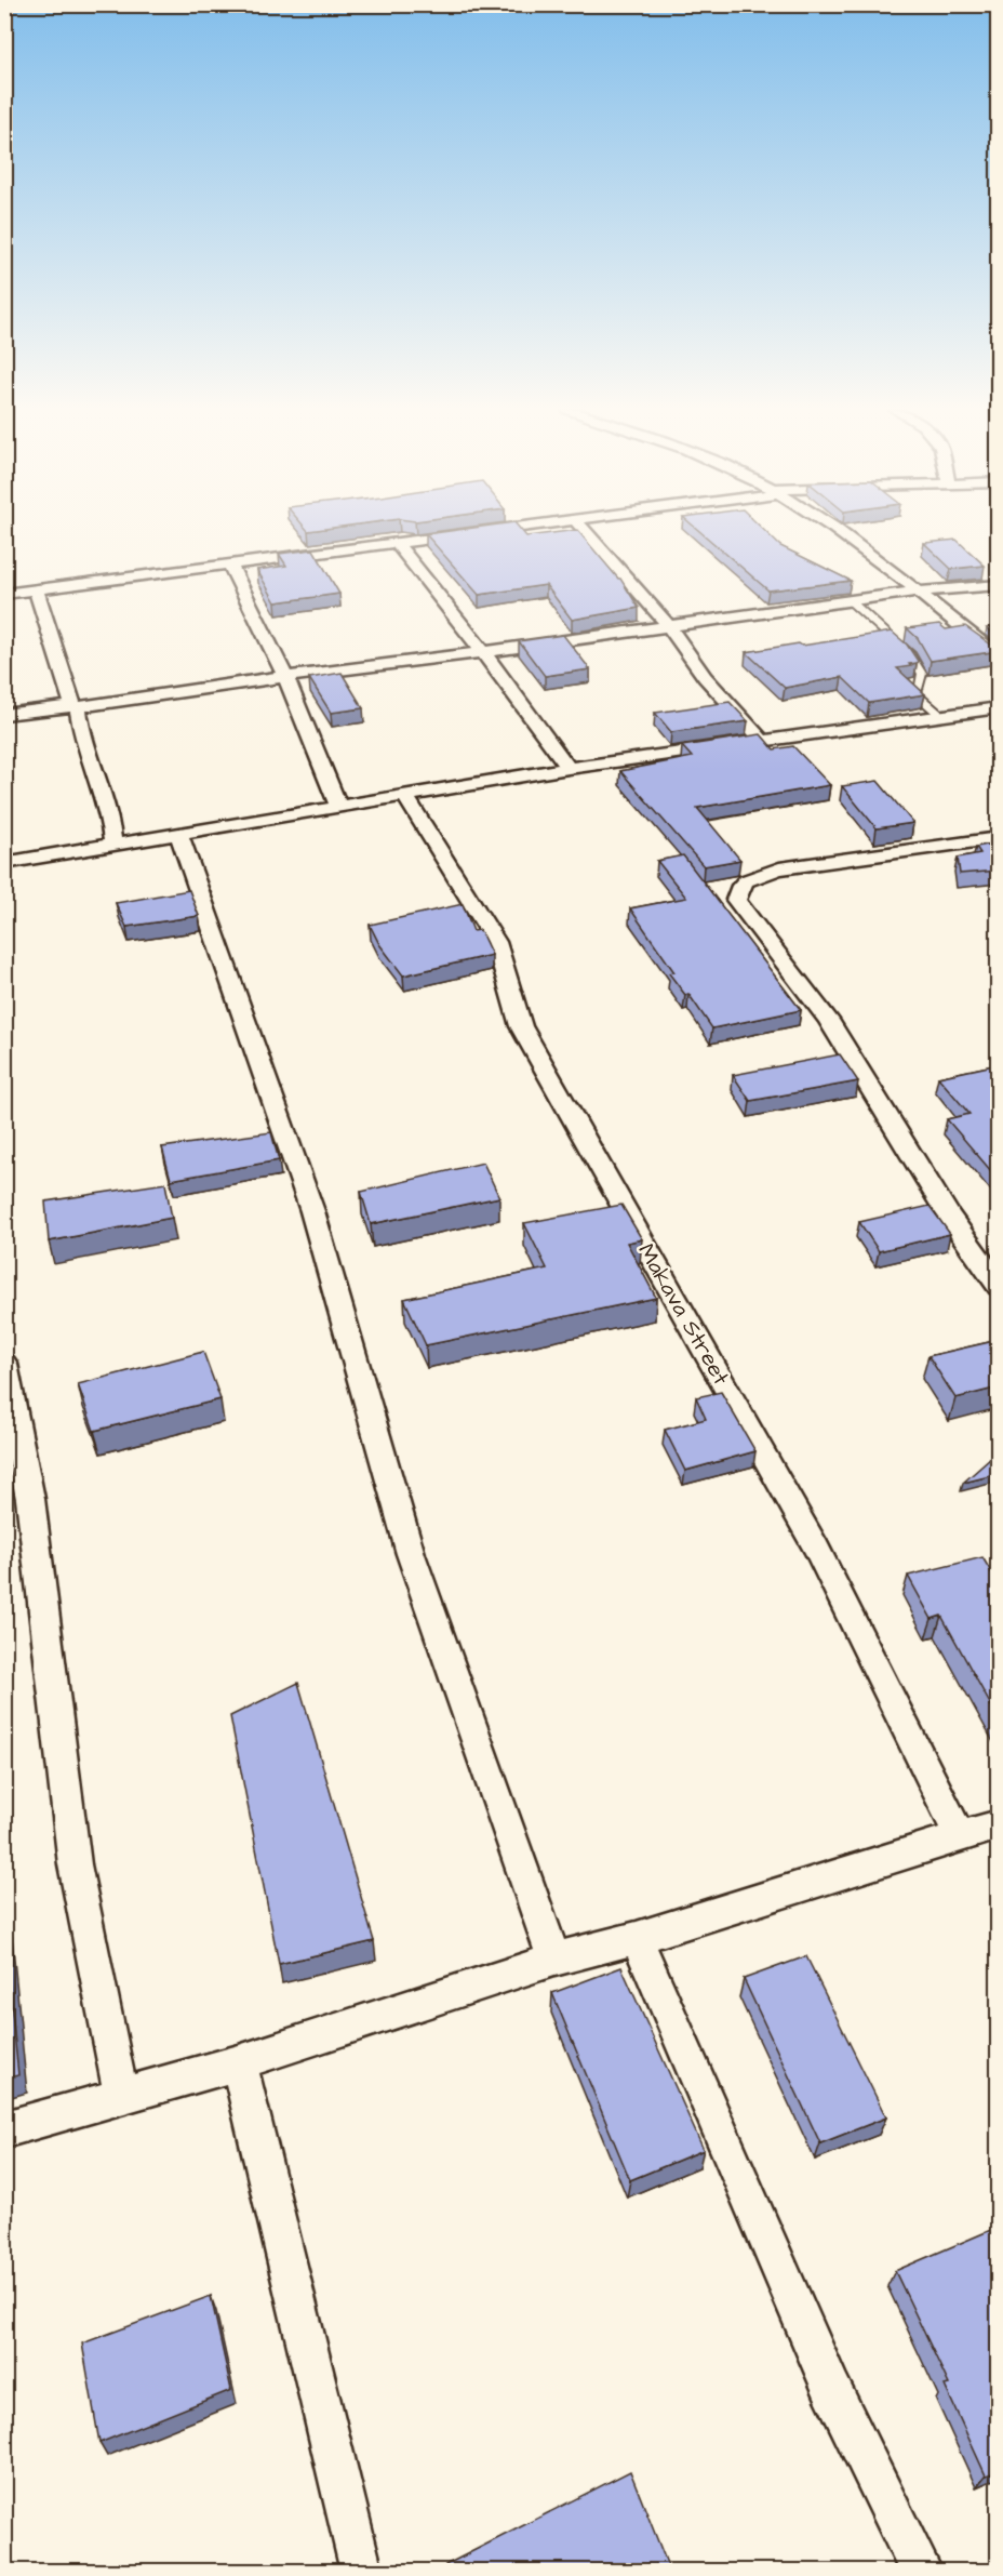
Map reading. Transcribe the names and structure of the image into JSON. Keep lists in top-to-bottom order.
{
  "streets": {
    "street": ["Makava Street"]
  }
}
